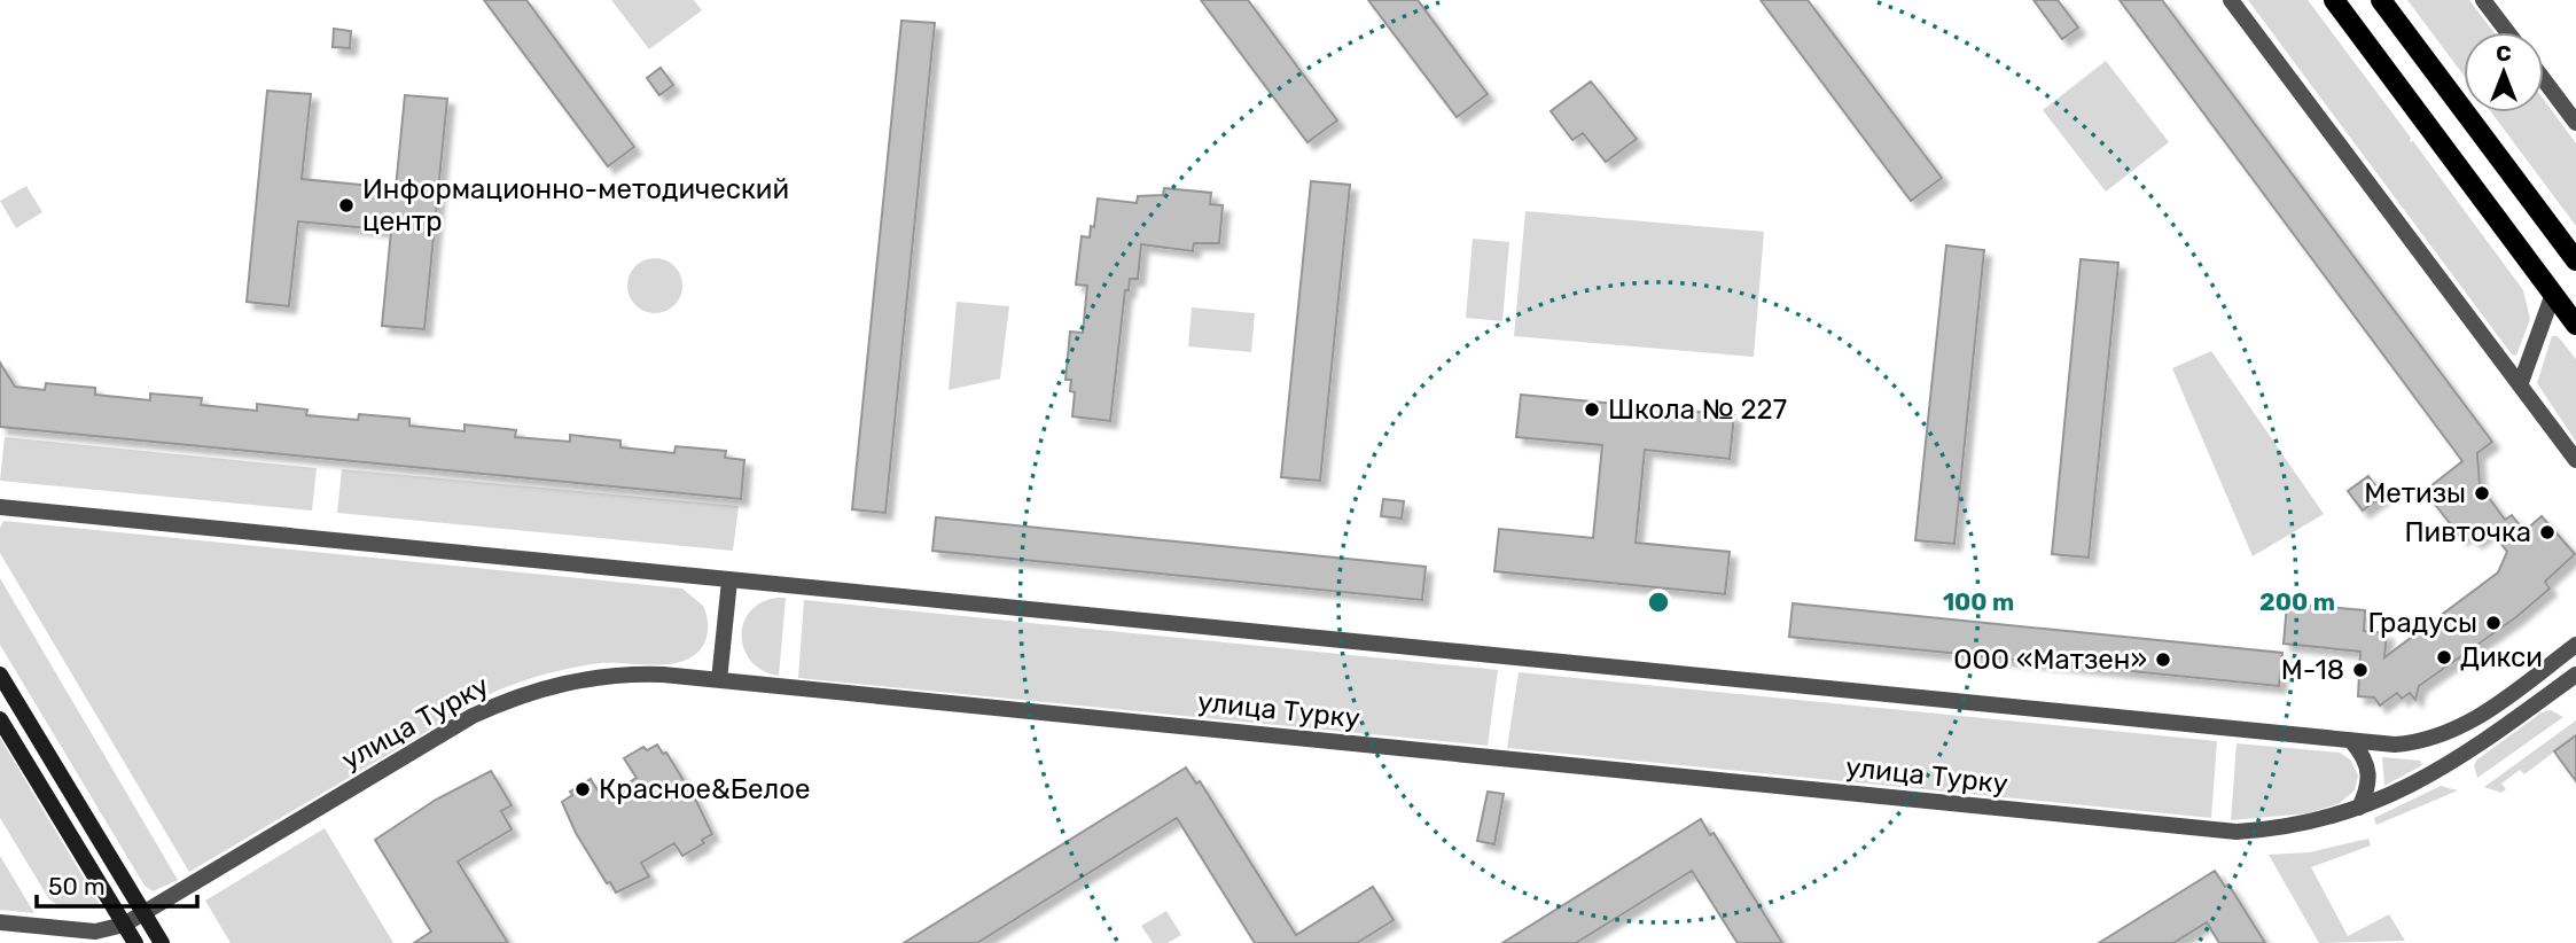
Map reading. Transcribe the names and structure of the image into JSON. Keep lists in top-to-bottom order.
{
  "streets": {
    "street": ["улица Турку"]
  },
  "places": [
    "Информационно-методический центр",
    "Школа № 227",
    "Метизы",
    "Пивточка",
    "Градусы",
    "Дикси",
    "ООО «Матзен»",
    "M-18",
    "Красное&Белое"
  ],
  "scale_bar": "50 m",
  "north": "top",
  "rings": ["100 m", "200 m"]
}
